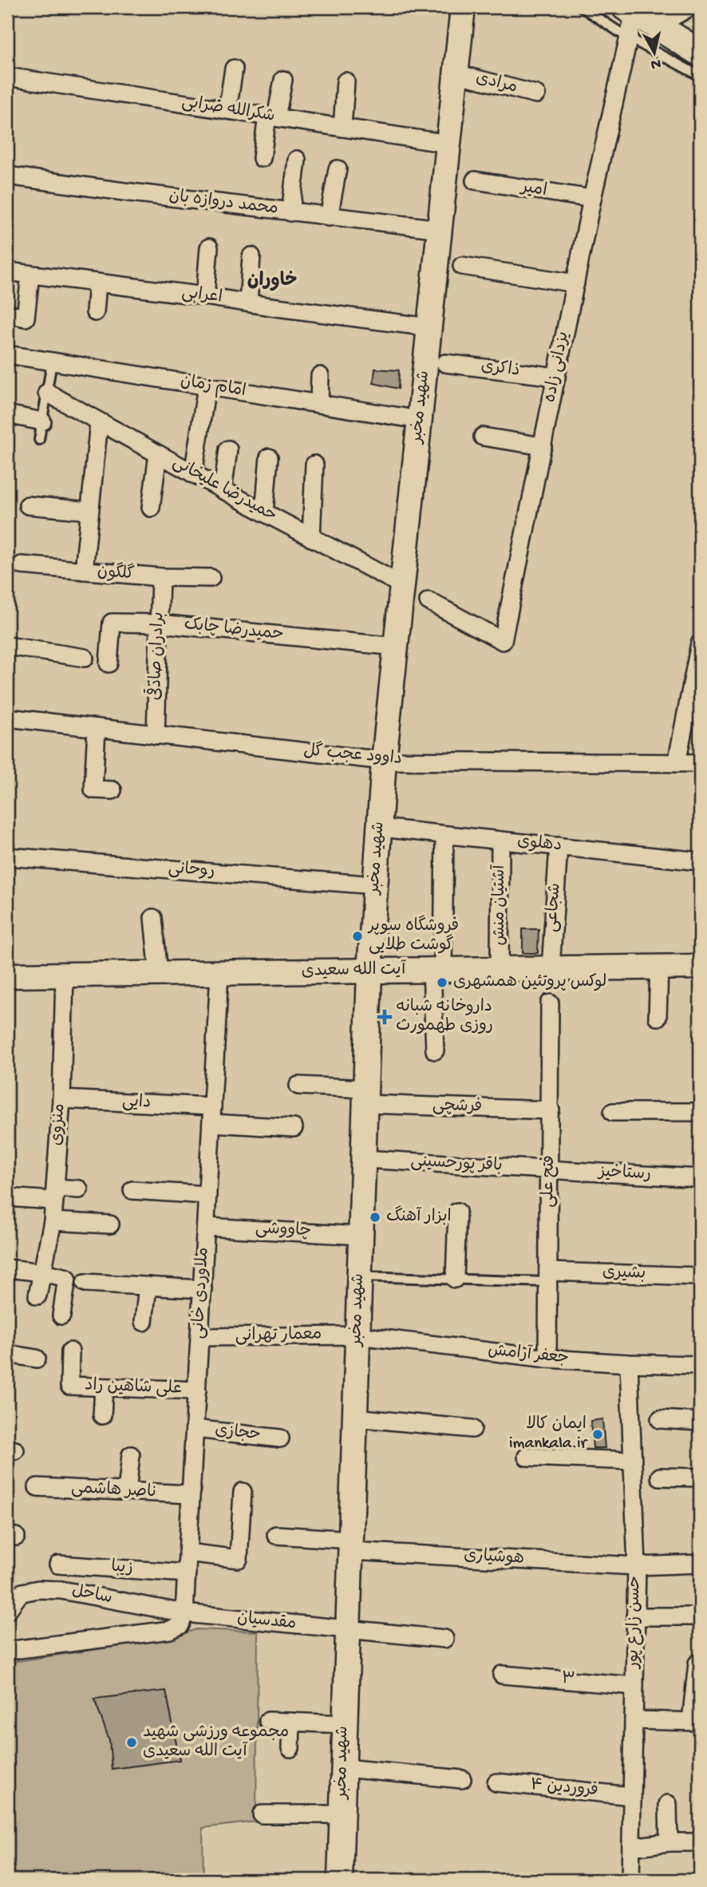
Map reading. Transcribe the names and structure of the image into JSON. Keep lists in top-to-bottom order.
{
  "streets": {
    "main road": ["شهید مخبر", "آیت الله سعیدی"],
    "street": [
      "مرادی",
      "شکرالله ضرابی",
      "امیر",
      "محمد دروازه بان",
      "اعرابی",
      "یزدانی زاده",
      "ذاکری",
      "امام زمان",
      "حمیدرضا علیخانی",
      "گلگون",
      "حمیدرضا چابک",
      "برادران صادقی",
      "داوود عجب گل",
      "دهلوی",
      "روحانی",
      "آشتیان منش",
      "شجاعی",
      "دایی",
      "فرشچی",
      "منزوی",
      "باقر پورحسینی",
      "رستاخیز",
      "فتح علی",
      "چاووشی",
      "بشیری",
      "ملاوردی خانی",
      "معمار تهرانی",
      "جعفر آرامش",
      "علی شاهین راد",
      "حجازی",
      "ناصر هاشمی",
      "هوشیاری",
      "زیبا",
      "ساحل",
      "مقدسیان",
      "حسن زارع پور",
      "۳",
      "فروردین ۴"
    ]
  },
  "crossings": [
    ["مرادی", "شهید مخبر"],
    ["شکرالله ضرابی", "شهید مخبر"],
    ["امیر", "یزدانی زاده"],
    ["محمد دروازه بان", "شهید مخبر"],
    ["اعرابی", "شهید مخبر"],
    ["یزدانی زاده", "ذاکری"],
    ["امام زمان", "شهید مخبر"],
    ["شهید مخبر", "حمیدرضا علیخانی"],
    ["شهید مخبر", "حمیدرضا چابک"],
    ["شهید مخبر", "داوود عجب گل"],
    ["شهید مخبر", "دهلوی"],
    ["شهید مخبر", "روحانی"],
    ["شهید مخبر", "آیت الله سعیدی"],
    ["شهید مخبر", "فرشچی"],
    ["شهید مخبر", "باقر پورحسینی"],
    ["شهید مخبر", "چاووشی"],
    ["شهید مخبر", "معمار تهرانی"],
    ["شهید مخبر", "جعفر آرامش"],
    ["شهید مخبر", "هوشیاری"],
    ["شهید مخبر", "مقدسیان"],
    ["گلگون", "برادران صادقی"],
    ["حمیدرضا چابک", "برادران صادقی"],
    ["برادران صادقی", "داوود عجب گل"],
    ["دهلوی", "آشتیان منش"],
    ["دهلوی", "شجاعی"],
    ["آشتیان منش", "آیت الله سعیدی"],
    ["شجاعی", "آیت الله سعیدی"],
    ["آیت الله سعیدی", "منزوی"],
    ["آیت الله سعیدی", "ملاوردی خانی"],
    ["دایی", "منزوی"],
    ["دایی", "ملاوردی خانی"],
    ["فرشچی", "فتح علی"],
    ["باقر پورحسینی", "رستاخیز"],
    ["باقر پورحسینی", "فتح علی"],
    ["رستاخیز", "فتح علی"],
    ["فتح علی", "بشیری"],
    ["فتح علی", "جعفر آرامش"],
    ["چاووشی", "ملاوردی خانی"],
    ["ملاوردی خانی", "معمار تهرانی"],
    ["ملاوردی خانی", "علی شاهین راد"],
    ["ملاوردی خانی", "حجازی"],
    ["ملاوردی خانی", "ناصر هاشمی"],
    ["ملاوردی خانی", "زیبا"],
    ["ملاوردی خانی", "ساحل"],
    ["ملاوردی خانی", "مقدسیان"],
    ["معمار تهرانی", "جعفر آرامش"],
    ["جعفر آرامش", "حسن زارع پور"],
    ["هوشیاری", "حسن زارع پور"],
    ["ساحل", "مقدسیان"],
    ["حسن زارع پور", "۳"],
    ["حسن زارع پور", "فروردین ۴"]
  ],
  "districts": ["خاوران"],
  "places": {
    "other": [
      "فروشگاه سوپر گوشت طلایی",
      "لوکس پروتئین همشهری",
      "ابزار آهنگ",
      "ایمان کالا imankala.ir",
      "مجموعه ورزشی شهید آیت‌ الله سعیدی"
    ],
    "health": ["داروخانه شبانه روزی طهمورث"]
  },
  "north": "bottom"
}
